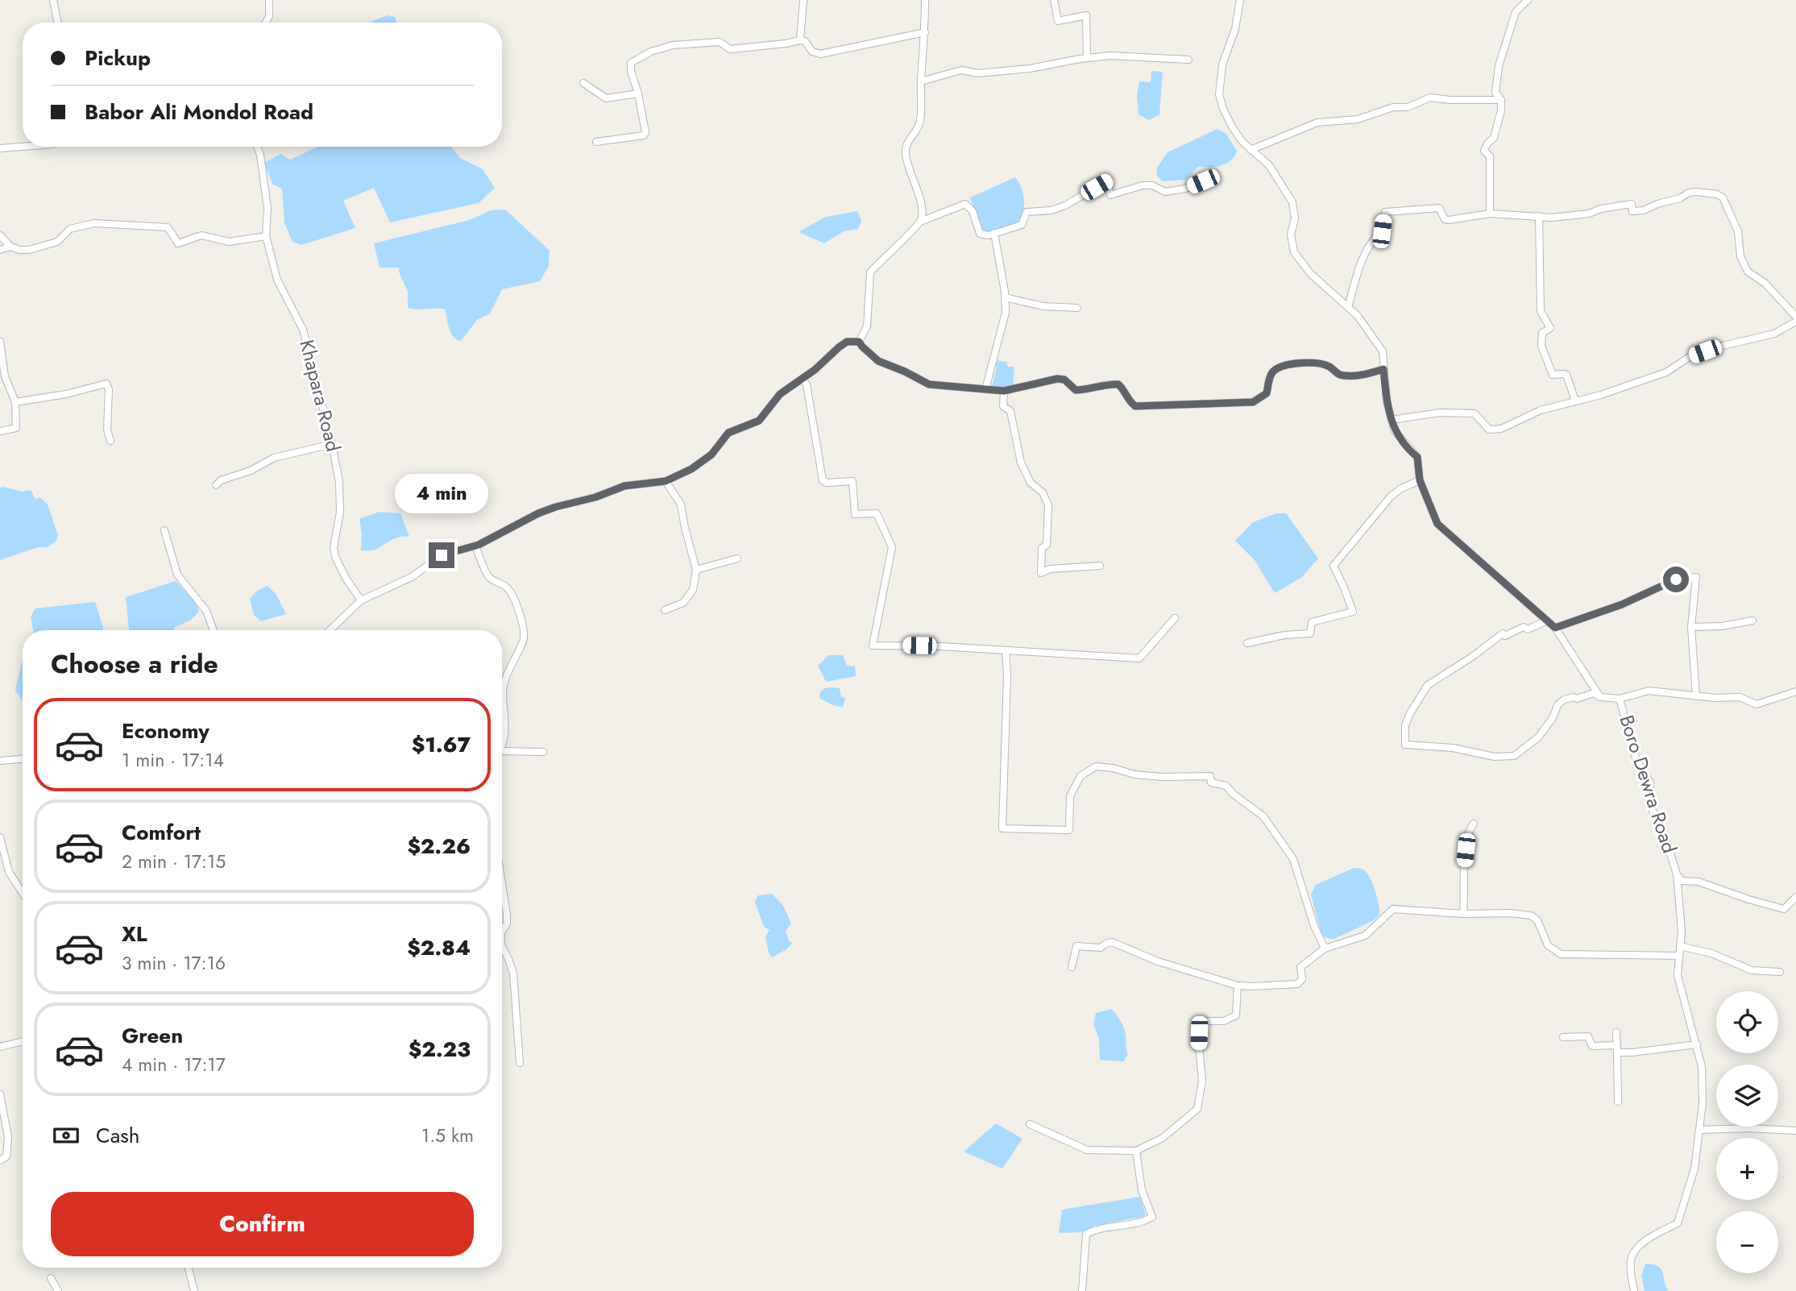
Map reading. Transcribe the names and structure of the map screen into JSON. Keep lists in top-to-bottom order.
{
  "streets": {
    "street": ["Khapara Road", "Boro Dewra Road"]
  },
  "page": {
    "banner": ["Pickup", "Babor Ali Mondol Road"],
    "bubble": "4 min",
    "heading": "Choose a ride",
    "list": [
      {
        "name": "Economy",
        "note": "1 min · 17:14",
        "value": "$1.67"
      },
      {
        "name": "Comfort",
        "note": "2 min · 17:15",
        "value": "$2.26"
      },
      {
        "name": "XL",
        "note": "3 min · 17:16",
        "value": "$2.84"
      },
      {
        "name": "Green",
        "note": "4 min · 17:17",
        "value": "$2.23"
      }
    ],
    "map_buttons": ["+", "−"],
    "pay": ["Cash", "1.5 km"],
    "buttons": "Confirm"
  }
}
